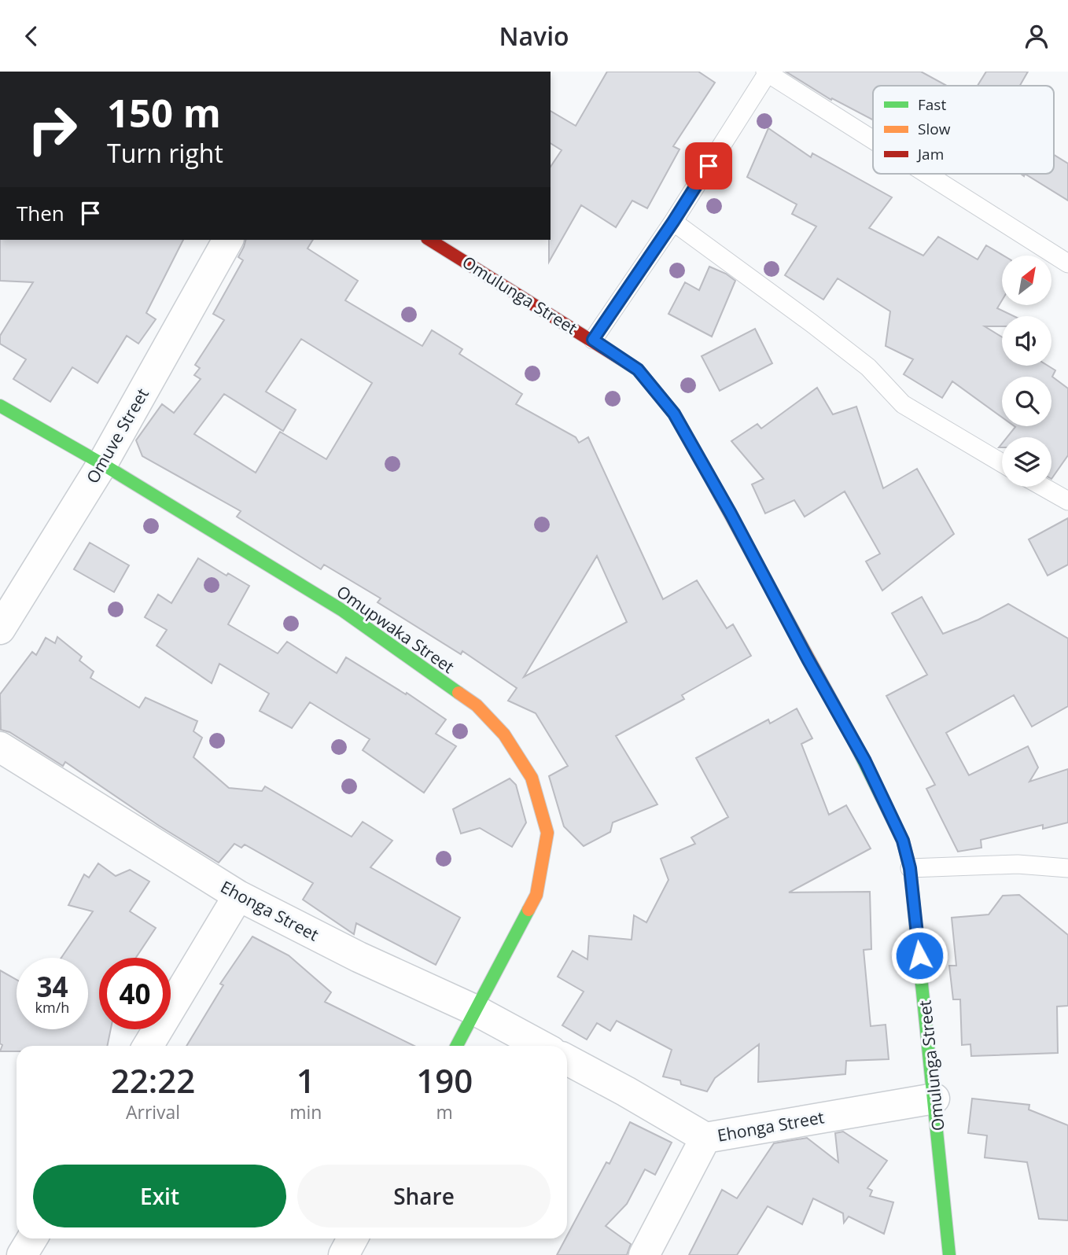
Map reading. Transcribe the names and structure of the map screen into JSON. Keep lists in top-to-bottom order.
{
  "streets": {
    "street": [
      "Omulunga Street",
      "Omuve Street",
      "Omupwaka Street",
      "Ehonga Street"
    ]
  },
  "crossings": [
    ["Omulunga Street", "Ehonga Street"],
    ["Omuve Street", "Omupwaka Street"],
    ["Omupwaka Street", "Ehonga Street"]
  ],
  "legend": ["Fast", "Slow", "Jam"],
  "north": "top right",
  "page": {
    "header": "Navio",
    "turn": ["150 m", "Turn right"],
    "then": "Then",
    "speed": "34 km/h",
    "limit": "40",
    "eta": [
      "22:22",
      "Arrival",
      "1",
      "min",
      "190",
      "m"
    ],
    "buttons": ["Exit", "Share"]
  }
}
